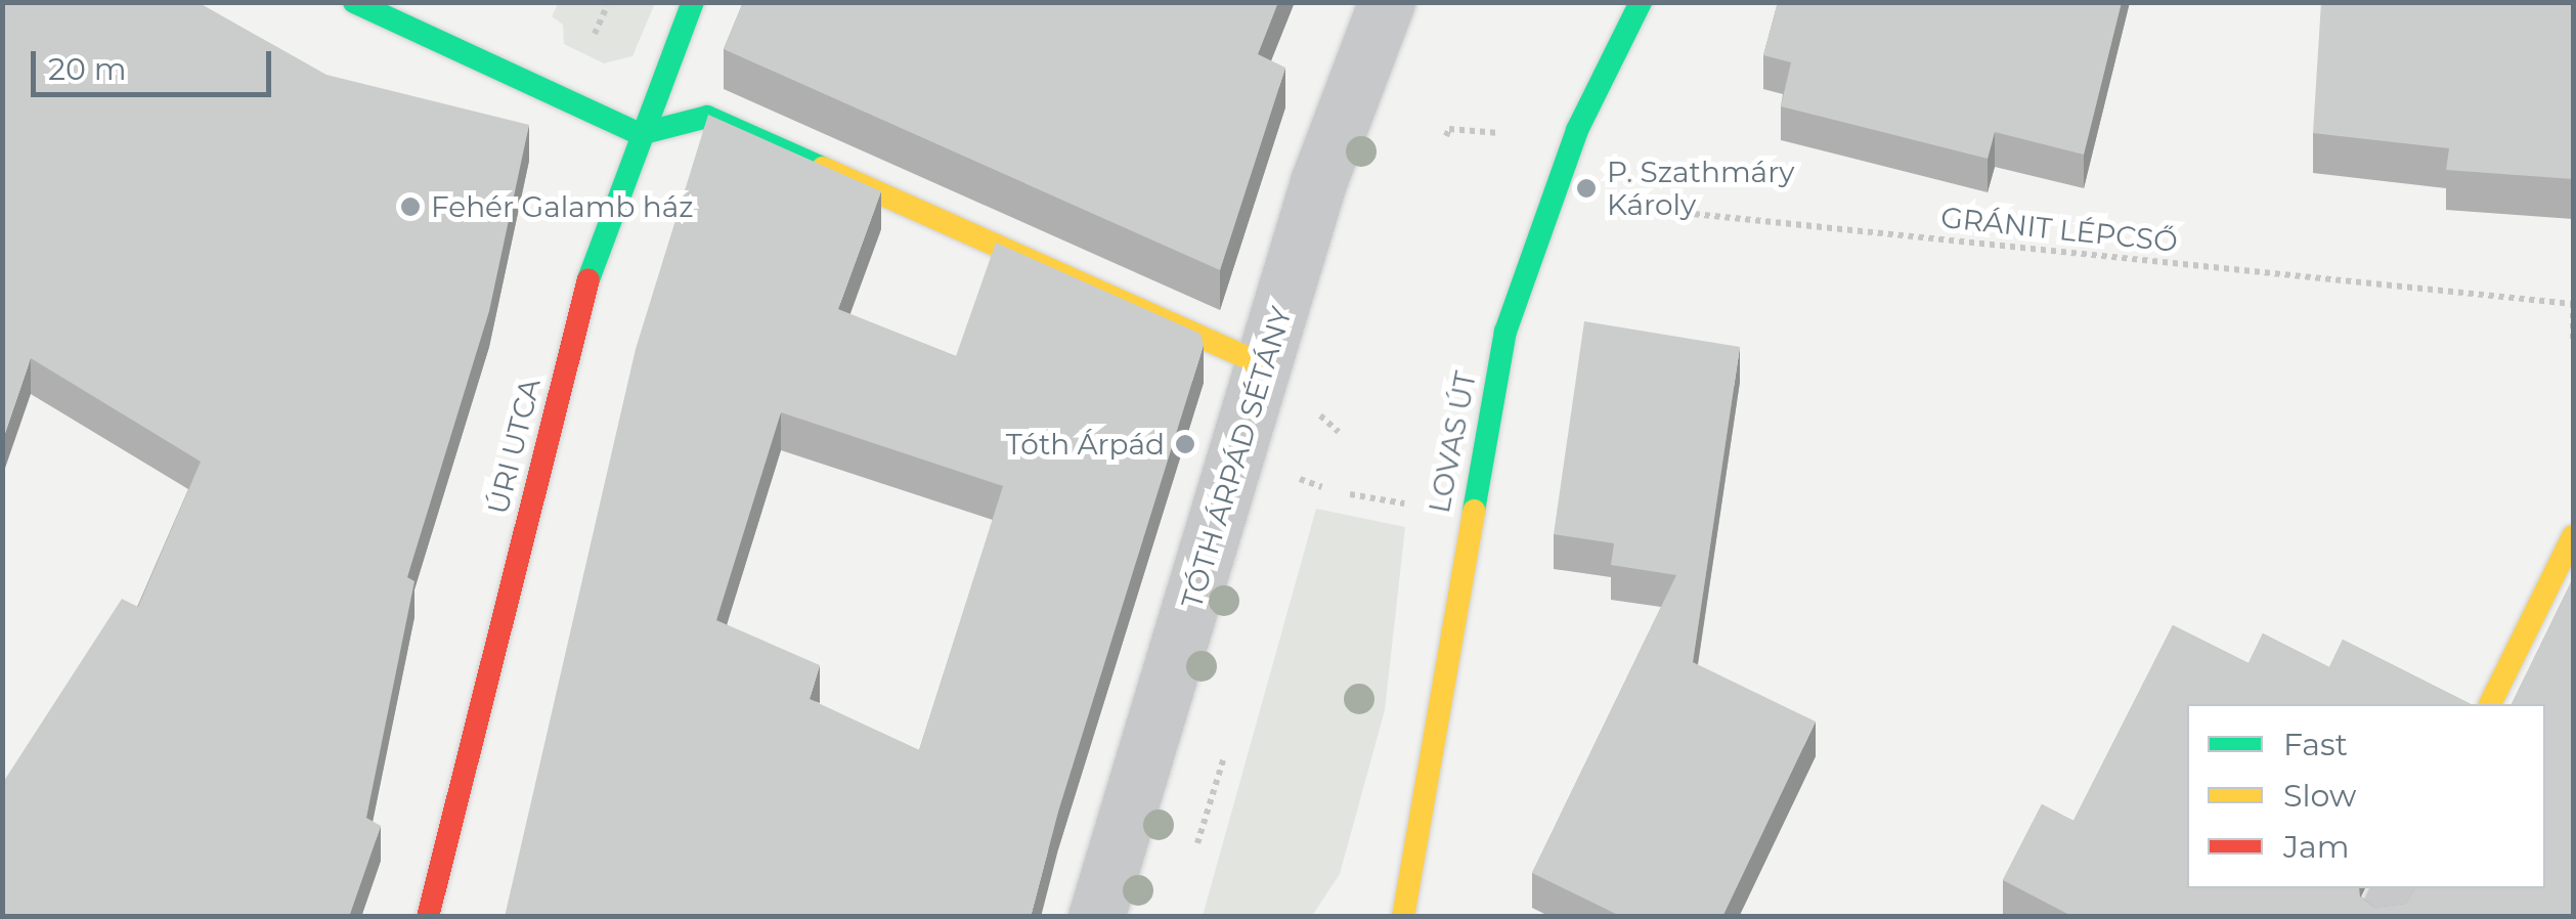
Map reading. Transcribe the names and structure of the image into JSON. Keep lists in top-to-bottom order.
{
  "streets": {
    "street": ["LOVAS ÚT", "ÚRI UTCA", "TÓTH ÁRPÁD SÉTÁNY"],
    "path": ["GRÁNIT LÉPCSŐ"]
  },
  "places": ["P. Szathmáry Károly", "Fehér Galamb ház", "Tóth Árpád"],
  "legend": ["Fast", "Slow", "Jam"],
  "scale_bar": "20 m"
}
